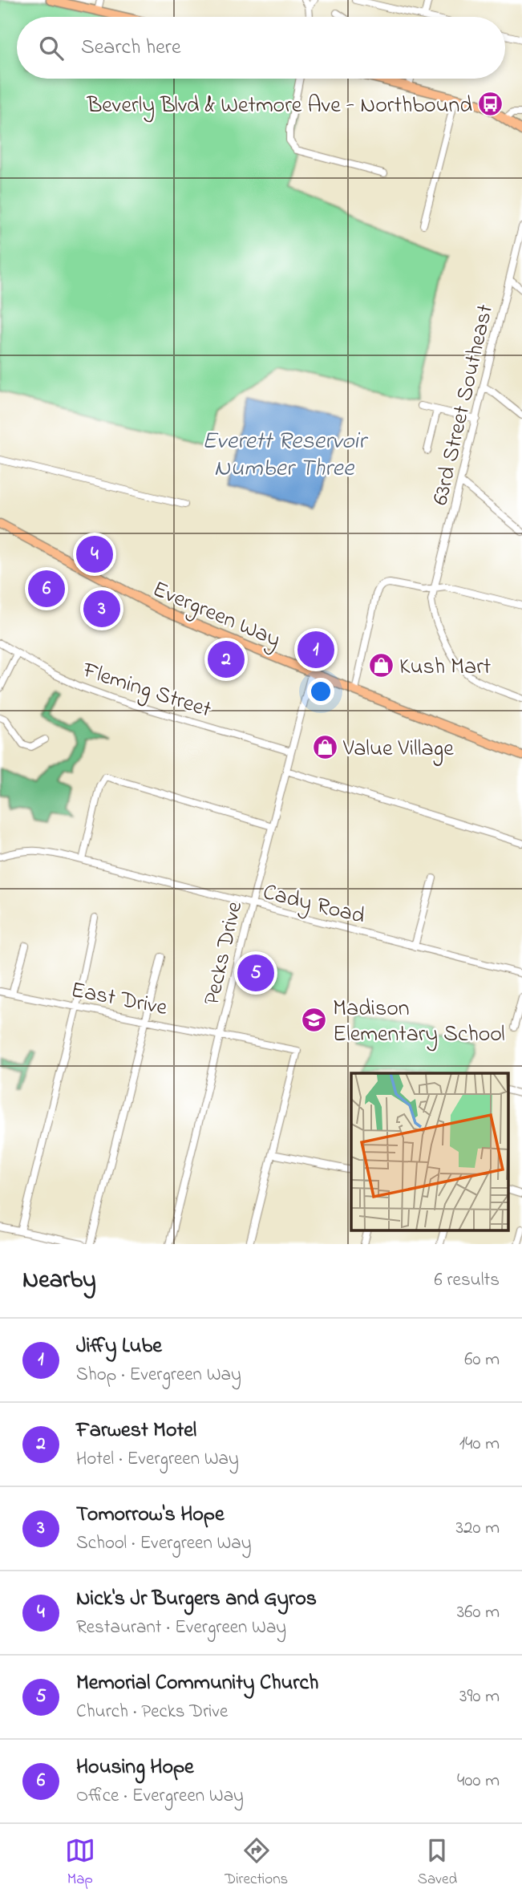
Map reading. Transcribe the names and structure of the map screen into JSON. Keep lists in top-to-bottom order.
{
  "streets": {
    "main road": ["Evergreen Way"],
    "street": [
      "63rd Street Southeast",
      "Fleming Street",
      "Cady Road",
      "Pecks Drive",
      "East Drive"
    ]
  },
  "crossings": [
    ["Evergreen Way", "Pecks Drive"],
    ["Fleming Street", "Pecks Drive"],
    ["Cady Road", "Pecks Drive"],
    ["Pecks Drive", "East Drive"]
  ],
  "water": ["Everett Reservoir Number Three"],
  "places": {
    "bus stop": ["Beverly Blvd & Wetmore Ave - Northbound"],
    "shop": ["Kush Mart", "Value Village"],
    "school or university": ["Madison Elementary School"]
  },
  "page": {
    "search": "Search here",
    "pins": [
      "4",
      "6",
      "3",
      "1",
      "2",
      "5"
    ],
    "heading": ["Nearby", "6 results"],
    "list": [
      {
        "mark": "1",
        "name": "Jiffy Lube",
        "note": "Shop · Evergreen Way",
        "value": "60 m"
      },
      {
        "mark": "2",
        "name": "Farwest Motel",
        "note": "Hotel · Evergreen Way",
        "value": "140 m"
      },
      {
        "mark": "3",
        "name": "Tomorrow's Hope",
        "note": "School · Evergreen Way",
        "value": "320 m"
      },
      {
        "mark": "4",
        "name": "Nick's Jr Burgers and Gyros",
        "note": "Restaurant · Evergreen Way",
        "value": "360 m"
      },
      {
        "mark": "5",
        "name": "Memorial Community Church",
        "note": "Church · Pecks Drive",
        "value": "390 m"
      },
      {
        "mark": "6",
        "name": "Housing Hope",
        "note": "Office · Evergreen Way",
        "value": "400 m"
      }
    ],
    "nav": ["Map", "Directions", "Saved"]
  }
}
